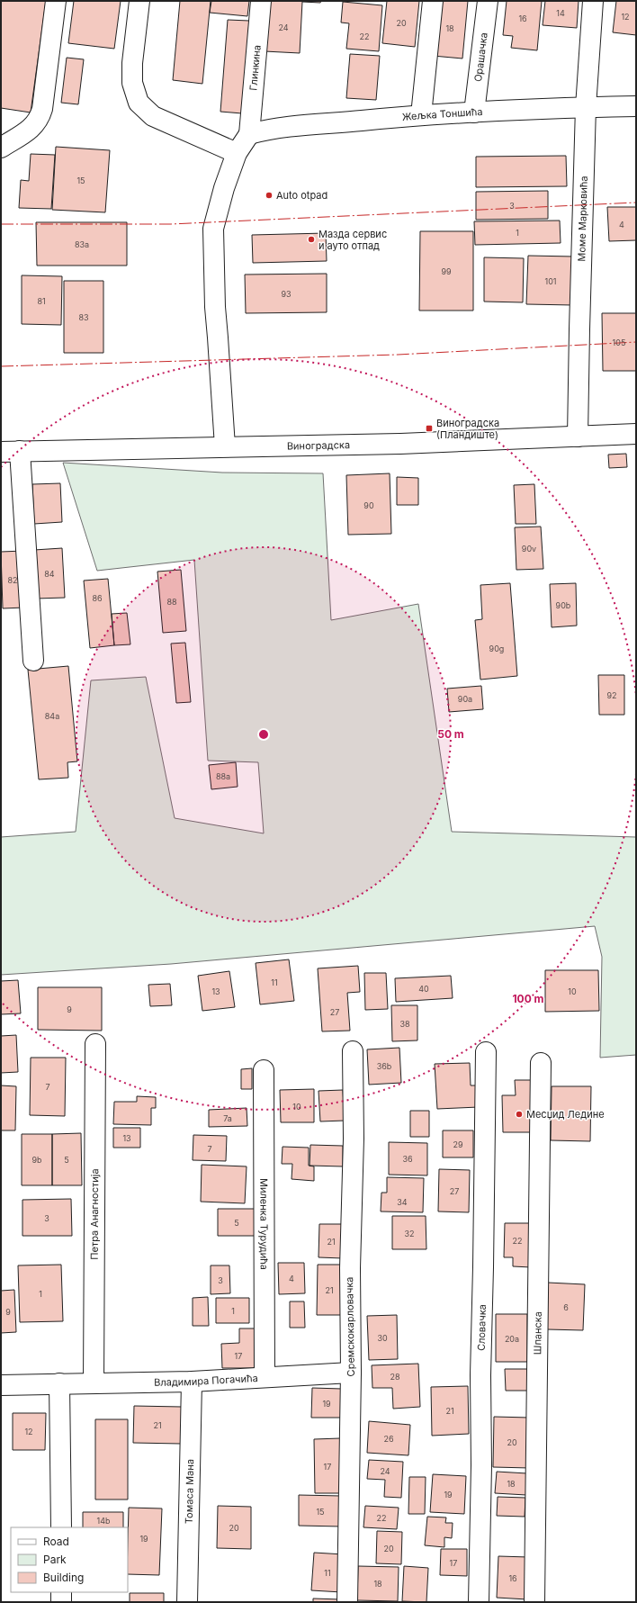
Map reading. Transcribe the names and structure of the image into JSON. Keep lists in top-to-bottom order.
{
  "streets": {
    "street": [
      "Орашачка",
      "Глинкина",
      "Жељка Тоншића",
      "Моме Марковића",
      "Виноградска",
      "Петра Анагностија",
      "Миленка Турудића",
      "Сремскокарловачка",
      "Словачка",
      "Шпанска",
      "Владимира Погачића",
      "Томаса Мана"
    ]
  },
  "crossings": [
    ["Орашачка", "Жељка Тоншића"],
    ["Глинкина", "Жељка Тоншића"],
    ["Жељка Тоншића", "Моме Марковића"],
    ["Моме Марковића", "Виноградска"],
    ["Петра Анагностија", "Владимира Погачића"],
    ["Миленка Турудића", "Владимира Погачића"],
    ["Сремскокарловачка", "Владимира Погачића"],
    ["Владимира Погачића", "Томаса Мана"]
  ],
  "places": {
    "other": ["Auto otpad", "Мазда сервис и ауто отпад", "Месџид Ледине"],
    "transit": ["Виноградска (Пландиште)"]
  },
  "house_numbers": [
    "14",
    "12",
    "16",
    "20",
    "24",
    "18",
    "22",
    "15",
    "3",
    "4",
    "1",
    "83a",
    "99",
    "101",
    "93",
    "81",
    "83",
    "105",
    "90",
    "90v",
    "84",
    "82",
    "86",
    "88",
    "90b",
    "90g",
    "92",
    "90a",
    "84a",
    "88a",
    "11",
    "40",
    "13",
    "10",
    "9",
    "27",
    "38",
    "36b",
    "7",
    "10",
    "7a",
    "13",
    "29",
    "7",
    "36",
    "9b",
    "5",
    "27",
    "34",
    "3",
    "5",
    "32",
    "22",
    "21",
    "4",
    "3",
    "21",
    "1",
    "6",
    "1",
    "9",
    "30",
    "20a",
    "17",
    "28",
    "19",
    "21",
    "21",
    "12",
    "26",
    "20",
    "17",
    "24",
    "18",
    "19",
    "15",
    "22",
    "14b",
    "20",
    "19",
    "20",
    "17",
    "11",
    "16",
    "18"
  ],
  "legend": ["Road", "Park", "Building"],
  "rings": ["50 m", "100 m"]
}
